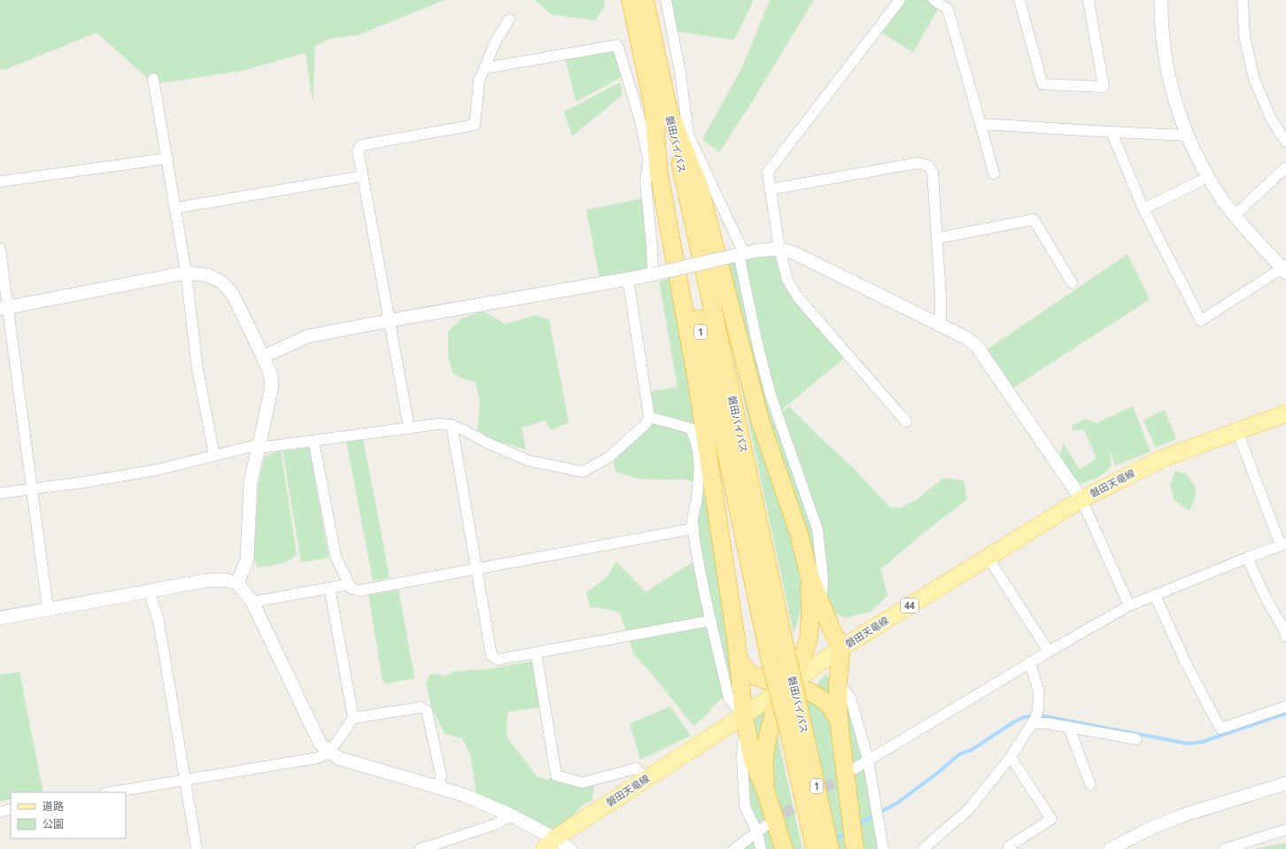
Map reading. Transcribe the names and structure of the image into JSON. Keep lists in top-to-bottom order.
{
  "streets": {
    "highway": ["磐田バイパス", "1"],
    "main road": ["磐田天竜線", "44"]
  },
  "crossings": [
    ["磐田バイパス", "1"],
    ["1", "磐田天竜線"]
  ],
  "legend": ["道路", "公園"]
}
